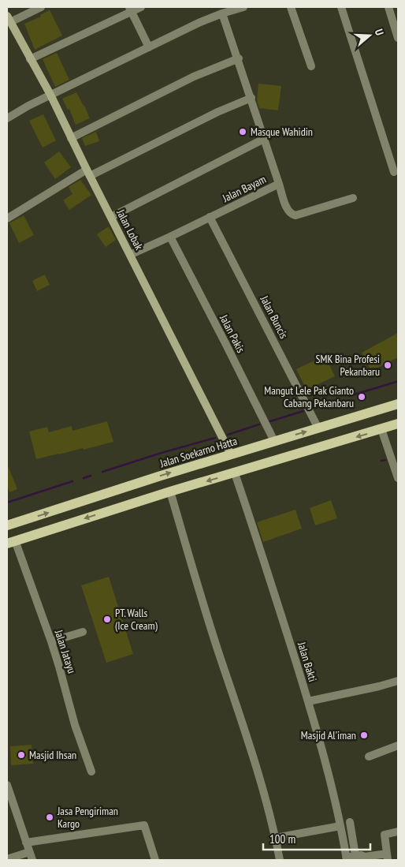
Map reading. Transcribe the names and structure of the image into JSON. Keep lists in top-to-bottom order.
{
  "streets": {
    "main road": ["Jalan Lobak", "Jalan Soekarno Hatta"],
    "street": [
      "Jalan Bayam",
      "Jalan Buncis",
      "Jalan Pakis",
      "Jalan Jatayu",
      "Jalan Bakti"
    ]
  },
  "crossings": [
    ["Jalan Bayam", "Jalan Lobak"],
    ["Jalan Bayam", "Jalan Buncis"],
    ["Jalan Bayam", "Jalan Pakis"],
    ["Jalan Lobak", "Jalan Soekarno Hatta"],
    ["Jalan Buncis", "Jalan Soekarno Hatta"],
    ["Jalan Pakis", "Jalan Soekarno Hatta"]
  ],
  "places": [
    "Masque Wahidin",
    "SMK Bina Profesi Pekanbaru",
    "Mangut Lele Pak Gianto Cabang Pekanbaru",
    "PT. Walls (Ice Cream)",
    "Masjid Al'iman",
    "Masjid Ihsan",
    "Jasa Pengiriman Kargo"
  ],
  "scale_bar": "100 m",
  "north": "right"
}
